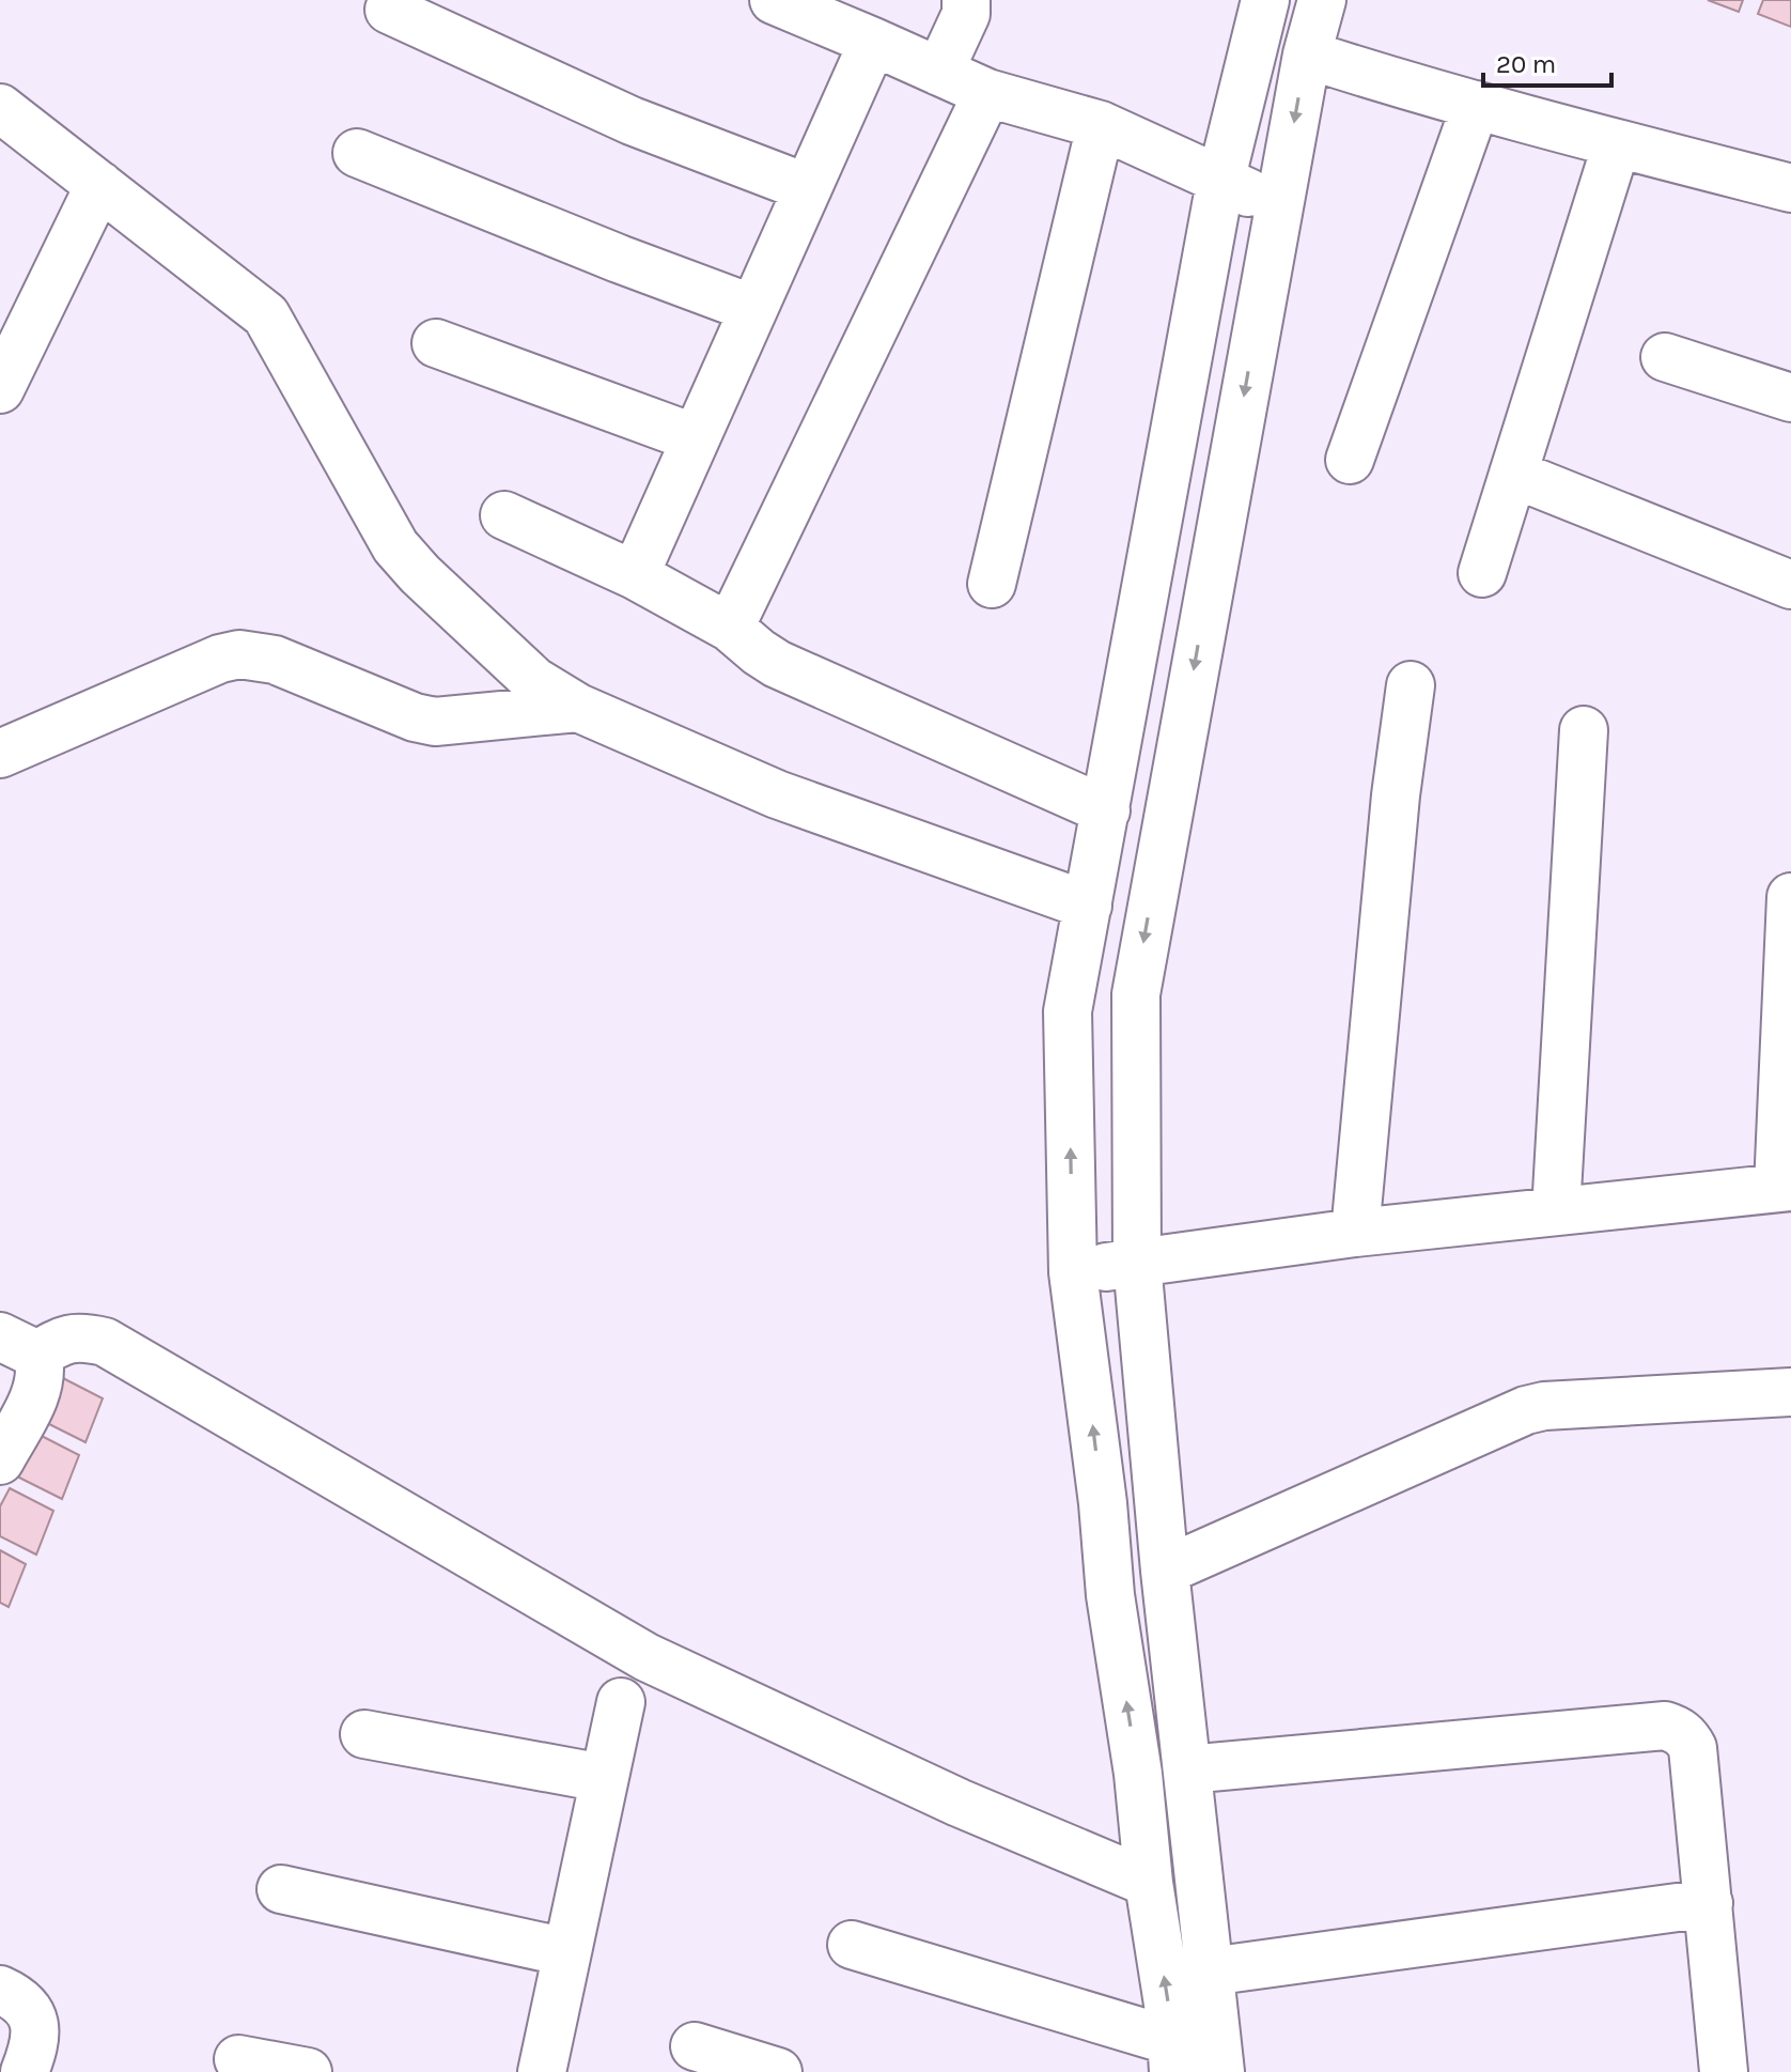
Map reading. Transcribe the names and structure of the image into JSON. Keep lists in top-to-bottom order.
{
  "scale_bar": "20 m"
}
